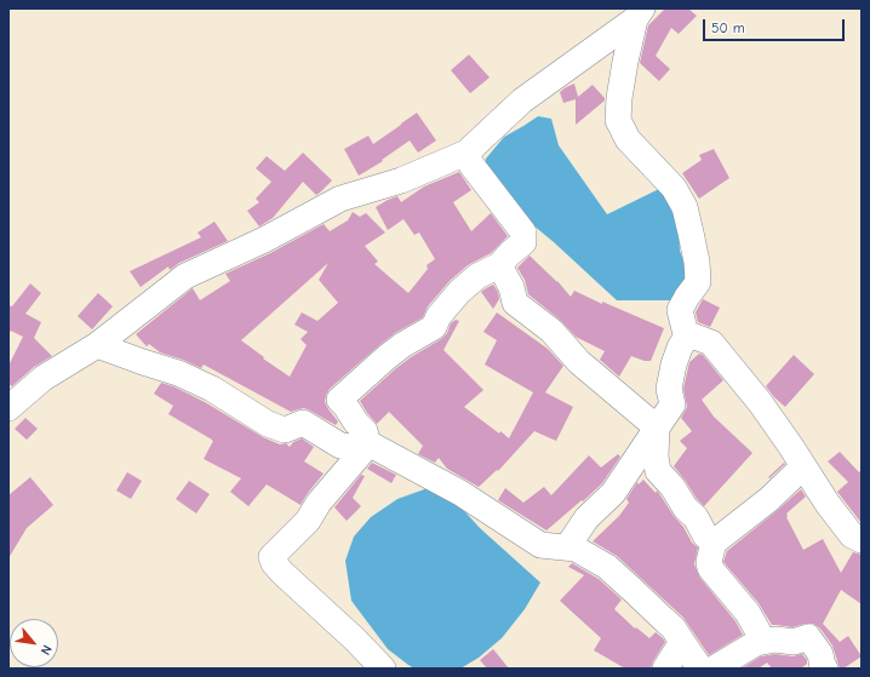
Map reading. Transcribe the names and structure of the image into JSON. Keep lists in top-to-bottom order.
{
  "scale_bar": "50 m",
  "north": "bottom right"
}
